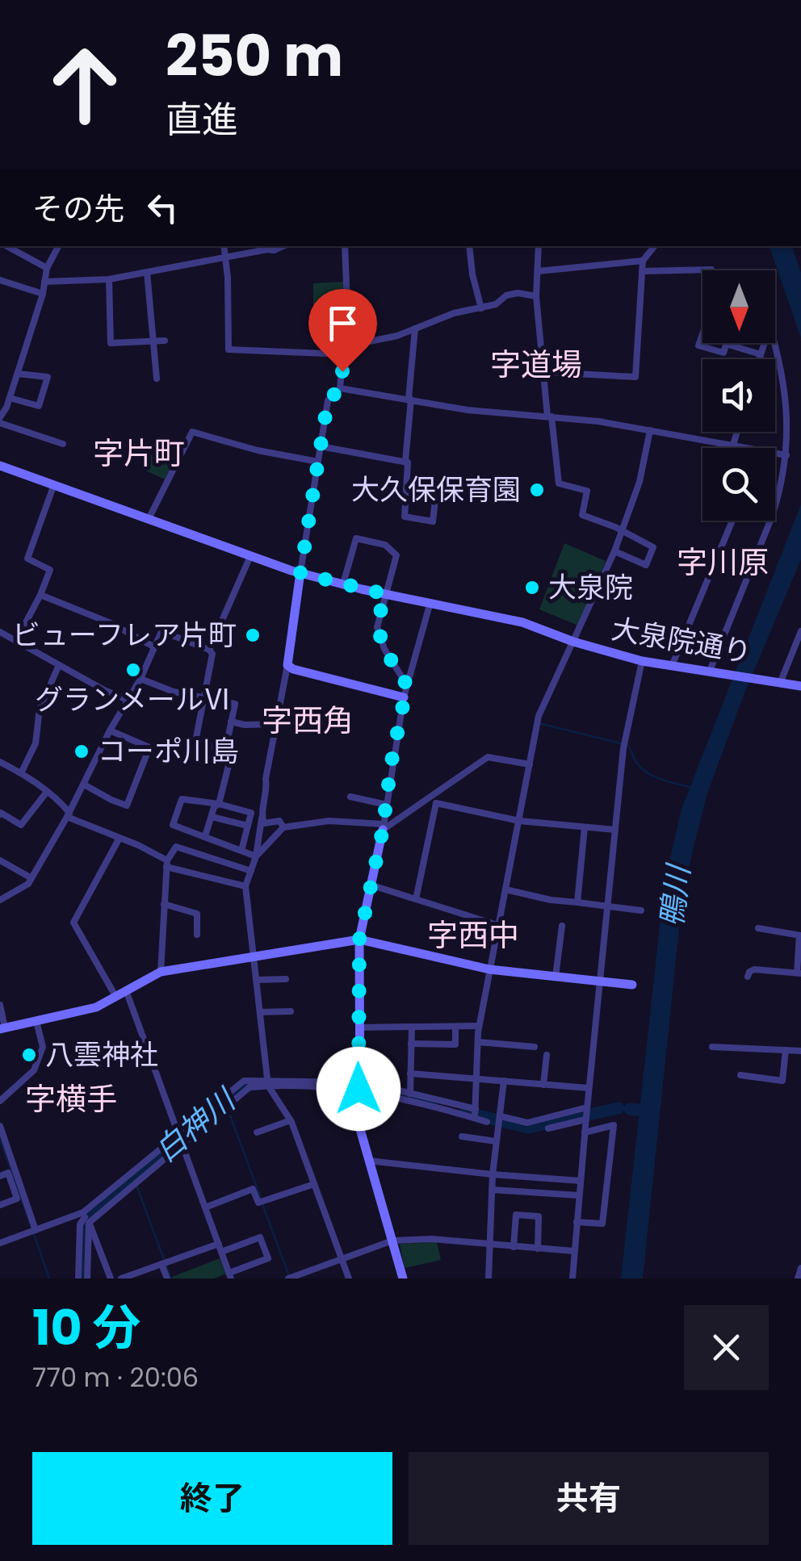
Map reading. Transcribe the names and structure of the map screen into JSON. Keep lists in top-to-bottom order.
{
  "streets": {
    "street": ["大泉院通り"]
  },
  "districts": [
    "字道場",
    "字片町",
    "字川原",
    "字西角",
    "字西中",
    "字横手"
  ],
  "water": ["鴨川", "白神川"],
  "places": [
    "大久保保育園",
    "大泉院",
    "ビューフレア片町",
    "グランメールⅥ",
    "コーポ川島",
    "八雲神社"
  ],
  "north": "bottom",
  "page": {
    "turn": ["250 m", "直進"],
    "then": "その先",
    "heading": ["10 分", "770 m · 20:06"],
    "buttons": ["終了", "共有"]
  }
}
